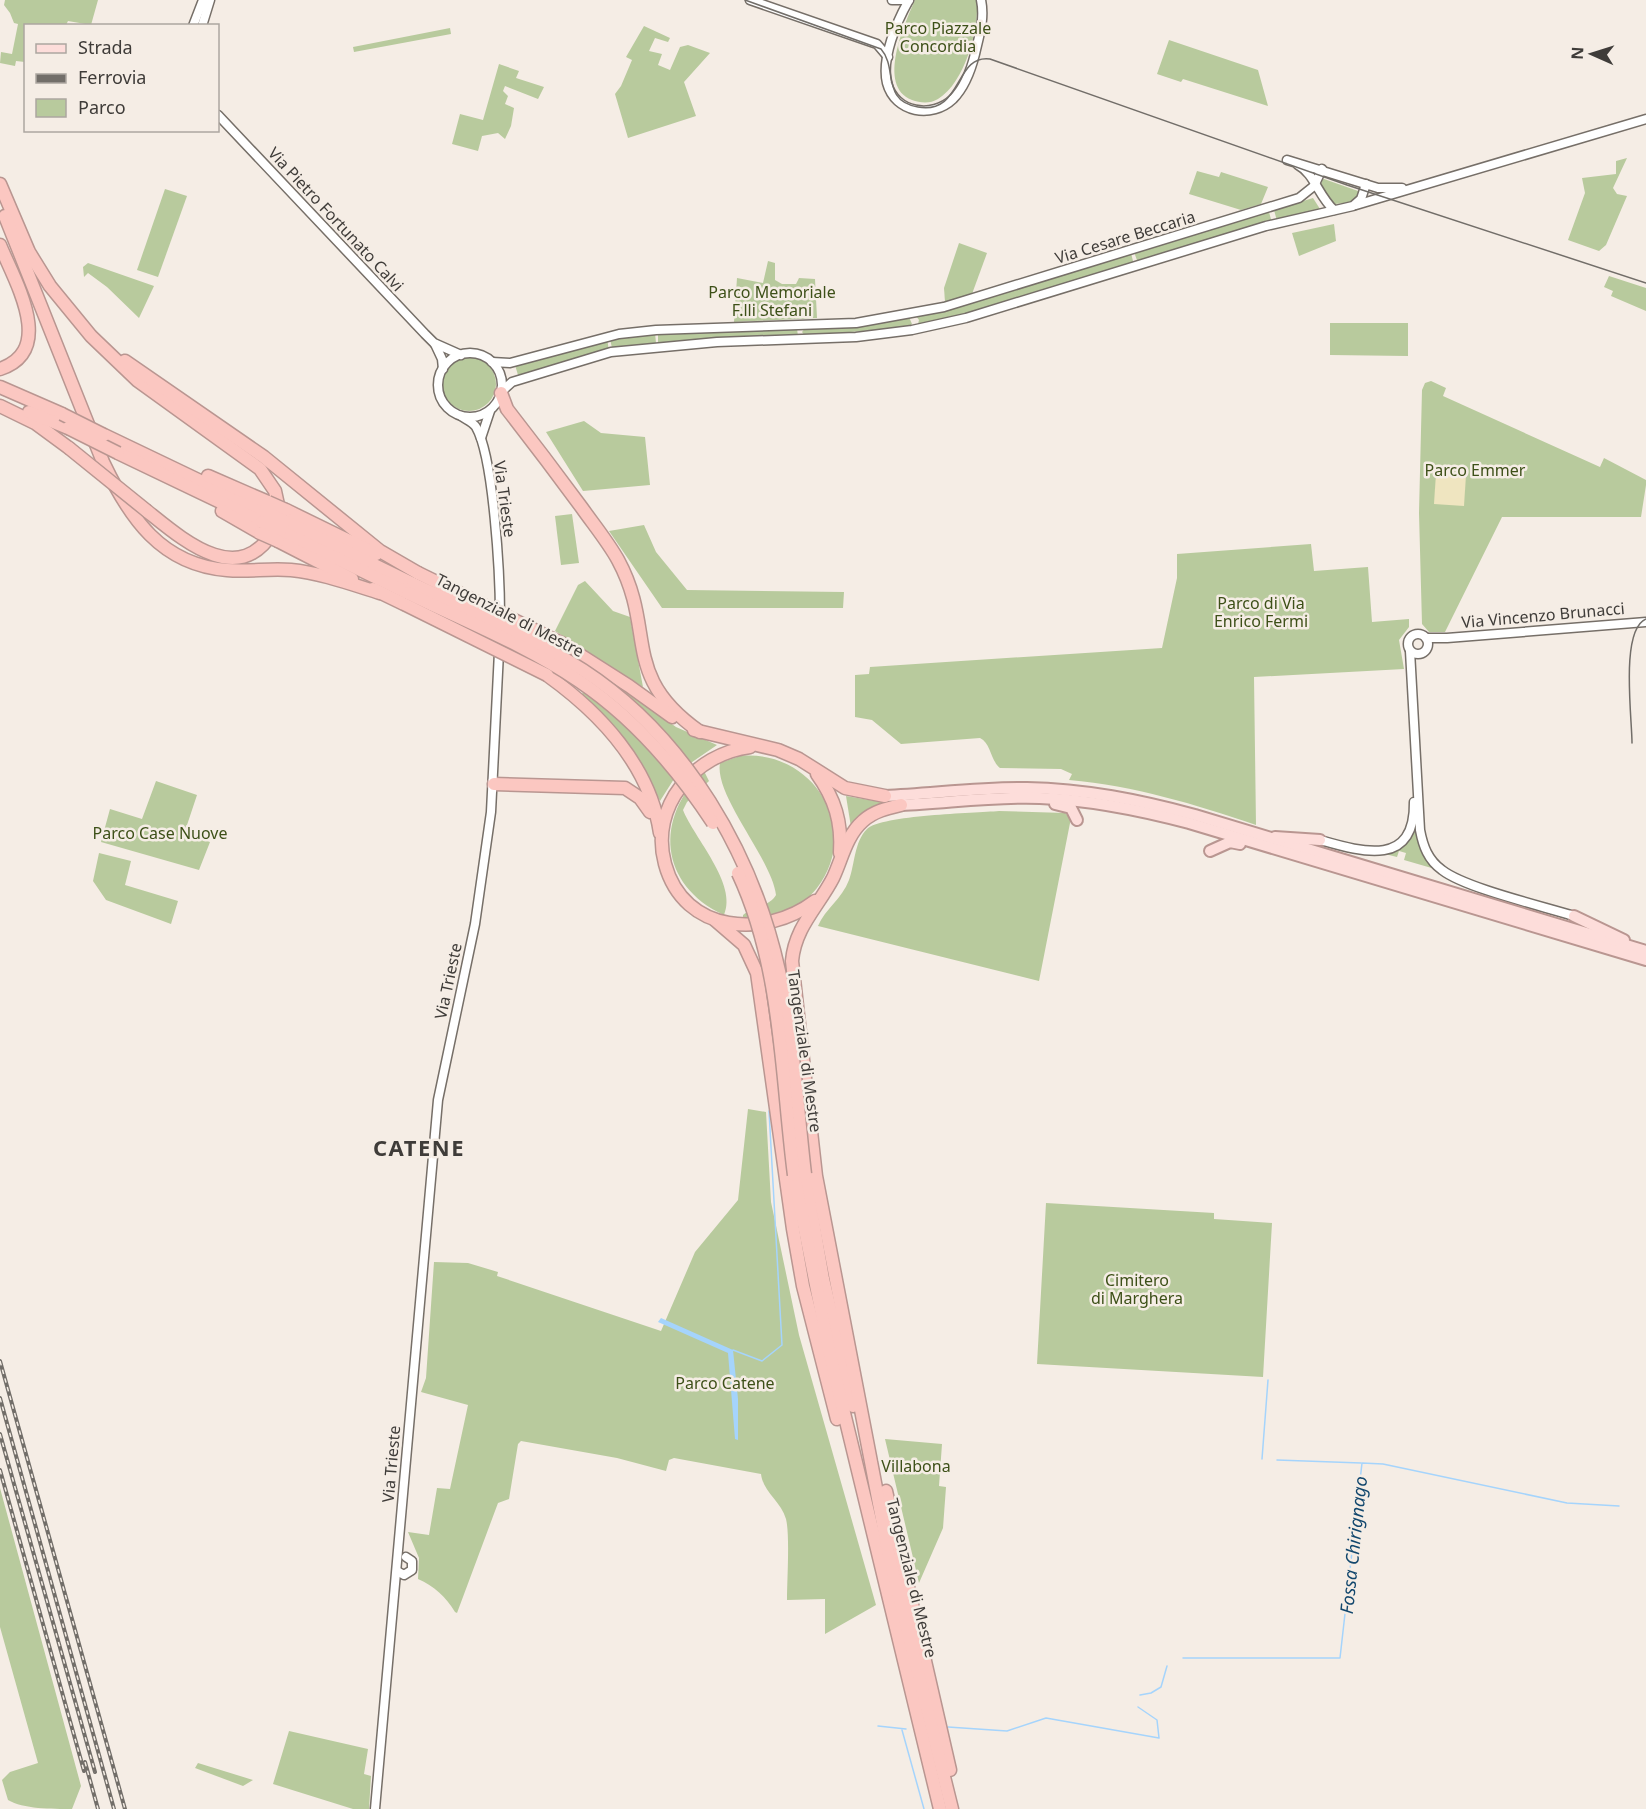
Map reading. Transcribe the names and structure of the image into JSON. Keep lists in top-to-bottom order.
{
  "streets": {
    "highway": ["Tangenziale di Mestre"],
    "street": [
      "Via Pietro Fortunato Calvi",
      "Via Cesare Beccaria",
      "Via Trieste",
      "Via Vincenzo Brunacci"
    ]
  },
  "crossings": [
    ["Via Pietro Fortunato Calvi", "Via Cesare Beccaria"],
    ["Via Pietro Fortunato Calvi", "Via Trieste"],
    ["Via Cesare Beccaria", "Via Trieste"]
  ],
  "districts": ["CATENE"],
  "water": ["Fossa Chirignago"],
  "parks": [
    "Parco Piazzale Concordia",
    "Parco Memoriale F.lli Stefani",
    "Parco Emmer",
    "Parco di Via Enrico Fermi",
    "Parco Case Nuove",
    "Cimitero di Marghera",
    "Parco Catene",
    "Villabona"
  ],
  "legend": ["Strada", "Ferrovia", "Parco"],
  "north": "left"
}
